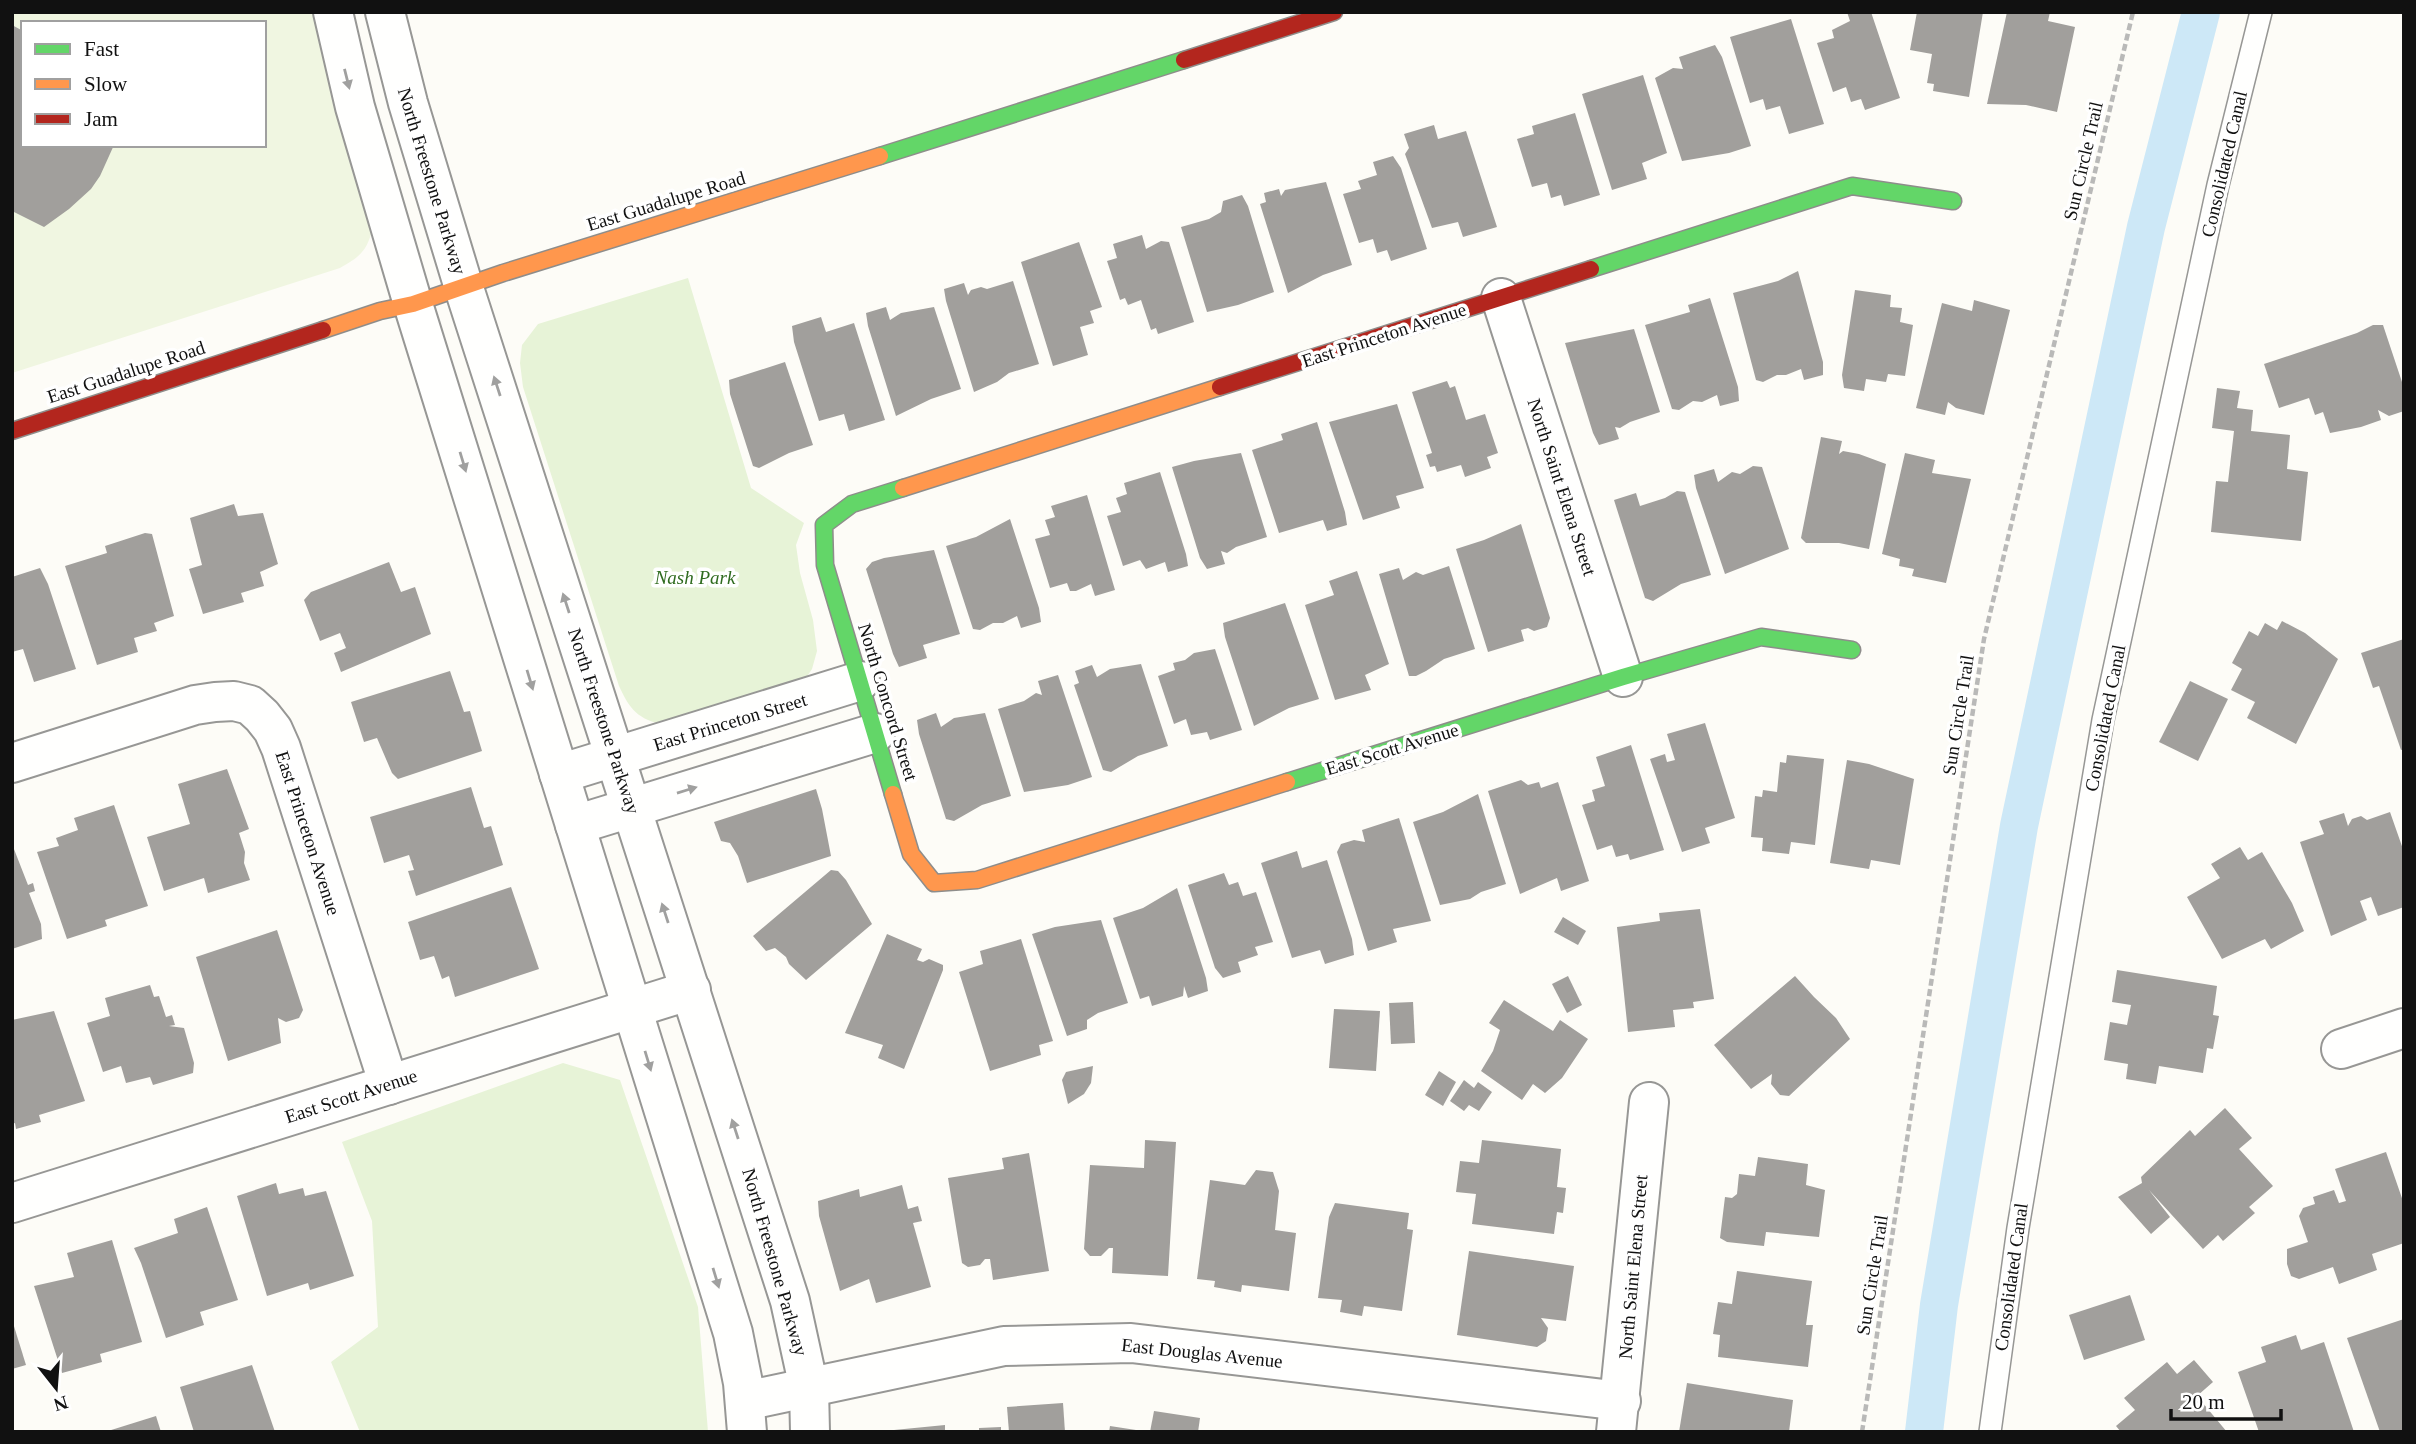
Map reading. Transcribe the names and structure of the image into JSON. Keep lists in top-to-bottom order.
{
  "streets": {
    "street": [
      "North Freestone Parkway",
      "East Guadalupe Road",
      "East Princeton Avenue",
      "North Saint Elena Street",
      "North Concord Street",
      "East Princeton Street",
      "East Scott Avenue",
      "East Douglas Avenue"
    ],
    "lane": ["Consolidated Canal"],
    "path": ["Sun Circle Trail"]
  },
  "crossings": [
    ["North Freestone Parkway", "East Guadalupe Road"],
    ["North Freestone Parkway", "East Princeton Street"],
    ["North Freestone Parkway", "East Scott Avenue"],
    ["North Freestone Parkway", "East Douglas Avenue"],
    ["East Princeton Avenue", "North Saint Elena Street"],
    ["East Princeton Avenue", "North Concord Street"],
    ["East Princeton Avenue", "East Scott Avenue"],
    ["North Saint Elena Street", "East Scott Avenue"],
    ["North Saint Elena Street", "East Douglas Avenue"],
    ["North Concord Street", "East Princeton Street"],
    ["North Concord Street", "East Scott Avenue"]
  ],
  "parks": ["Nash Park"],
  "legend": ["Fast", "Slow", "Jam"],
  "scale_bar": "20 m",
  "north": "bottom"
}
